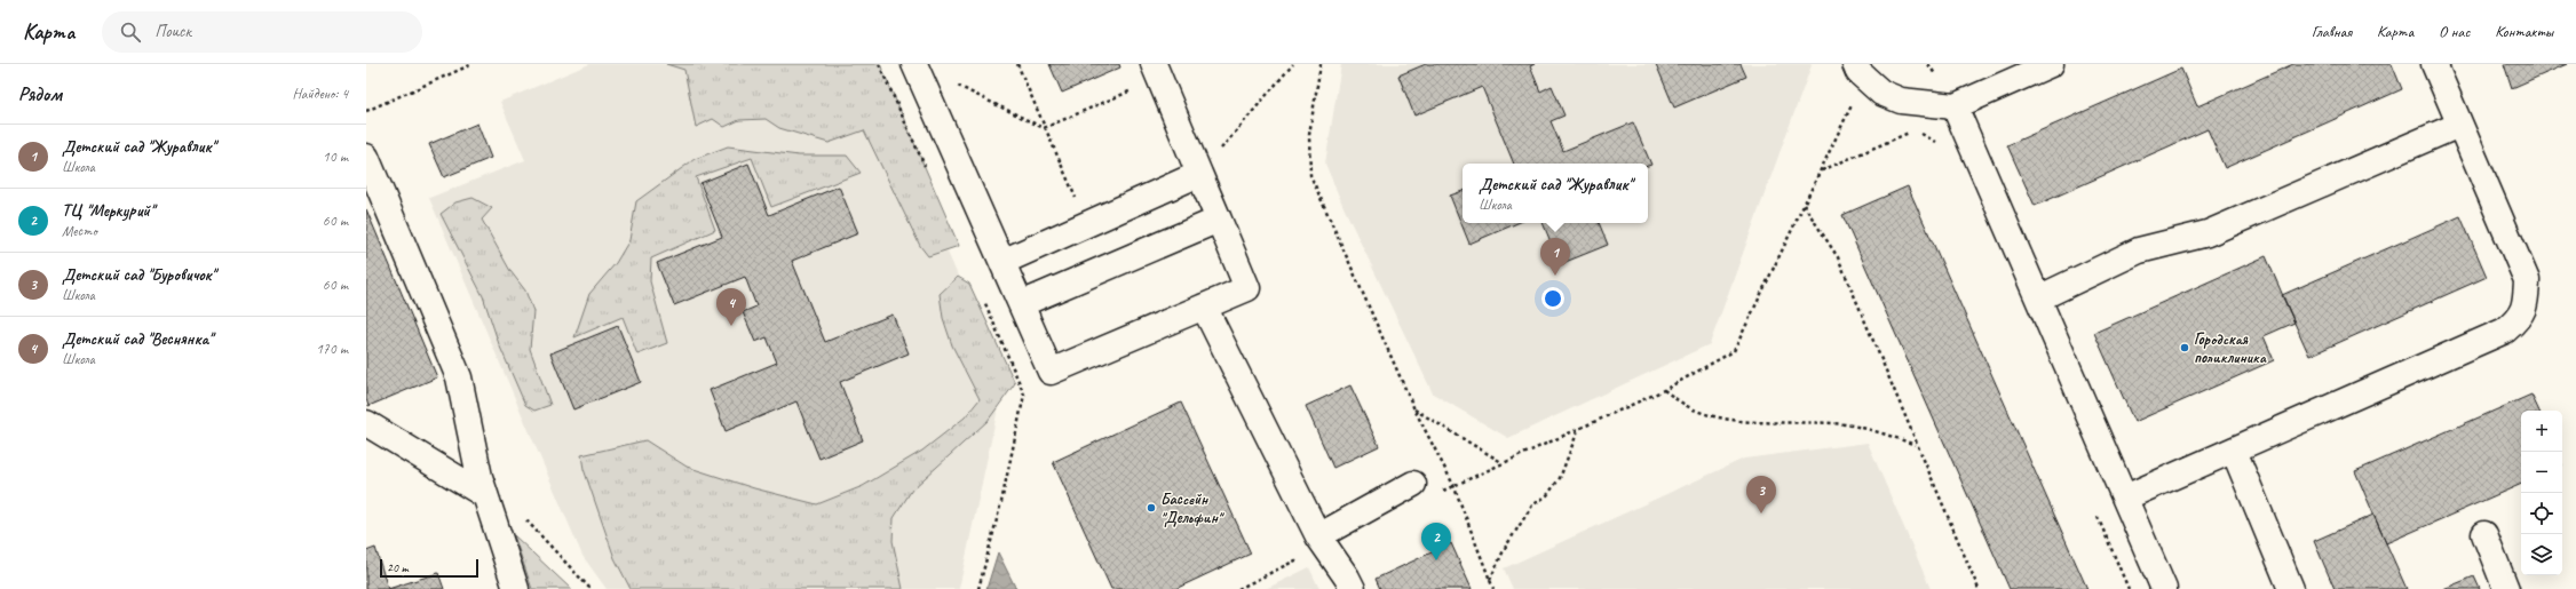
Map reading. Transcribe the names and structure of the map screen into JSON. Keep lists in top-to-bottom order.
{
  "places": ["Городская поликлиника", "Бассейн \"Дельфин\""],
  "scale_bar": "20 m",
  "page": {
    "header": "Карта",
    "search": "Поиск",
    "nav": [
      "Главная",
      "Карта",
      "О нас",
      "Контакты"
    ],
    "heading": ["Рядом", "Найдено: 4"],
    "list": [
      {
        "mark": "1",
        "name": "Детский сад \"Журавлик\"",
        "note": "Школа",
        "value": "10 m"
      },
      {
        "mark": "2",
        "name": "ТЦ \"Меркурий\"",
        "note": "Место",
        "value": "60 m"
      },
      {
        "mark": "3",
        "name": "Детский сад \"Буровичок\"",
        "note": "Школа",
        "value": "60 m"
      },
      {
        "mark": "4",
        "name": "Детский сад \"Веснянка\"",
        "note": "Школа",
        "value": "170 m"
      }
    ],
    "popup": ["Детский сад \"Журавлик\"", "Школа"],
    "pins": [
      "1",
      "4",
      "3",
      "2"
    ],
    "map_buttons": ["+", "−"],
    "scale": "20 m"
  }
}
